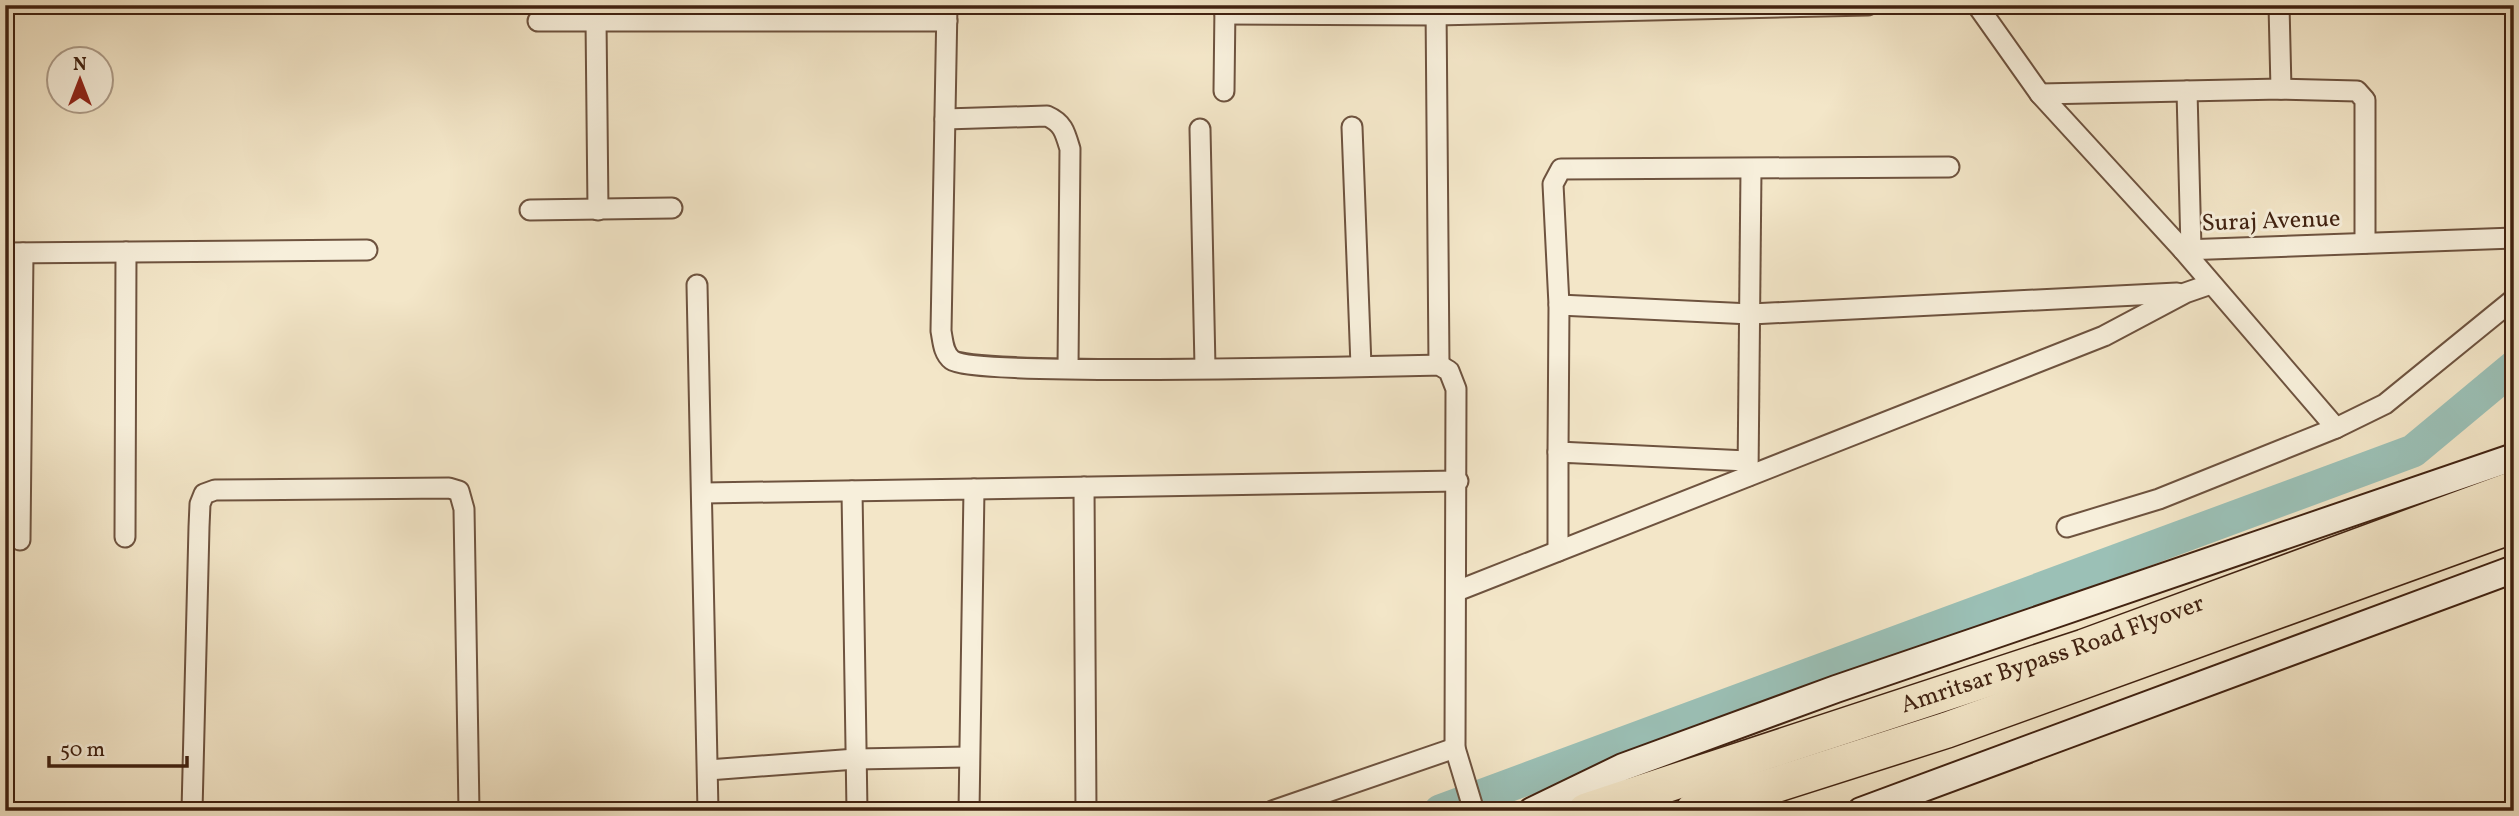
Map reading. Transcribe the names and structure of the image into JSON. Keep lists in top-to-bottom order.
{
  "streets": {
    "highway": ["Amritsar Bypass Road Flyover"],
    "street": ["Suraj Avenue"]
  },
  "scale_bar": "50 m",
  "north": "top"
}
